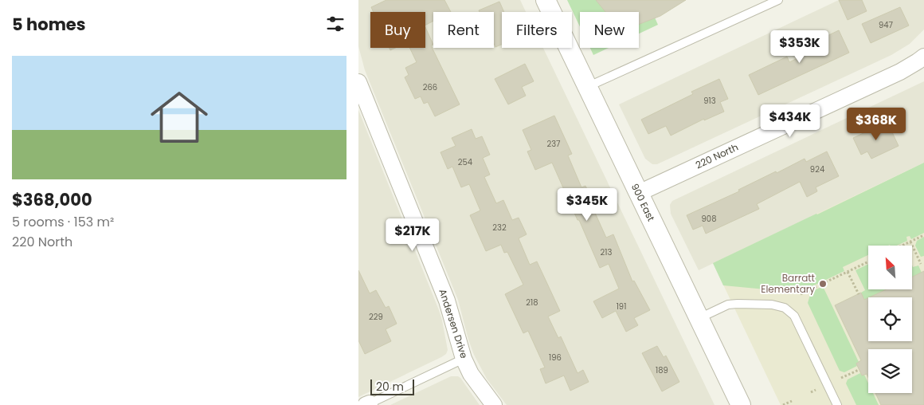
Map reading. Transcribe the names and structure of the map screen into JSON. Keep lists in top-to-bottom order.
{
  "streets": {
    "street": ["220 North", "900 East", "Andersen Drive"]
  },
  "crossings": [
    ["220 North", "900 East"]
  ],
  "places": ["Barratt Elementary"],
  "house_numbers": [
    "947",
    "266",
    "913",
    "237",
    "254",
    "924",
    "908",
    "232",
    "213",
    "218",
    "191",
    "229",
    "196",
    "189"
  ],
  "scale_bar": "20 m",
  "north": "top left",
  "page": {
    "heading": "5 homes",
    "chip": [
      "Buy",
      "Rent",
      "Filters",
      "New"
    ],
    "price": [
      "$353K",
      "$434K",
      "$368K",
      "$345K",
      "$217K"
    ],
    "list": [
      {
        "name": "$368,000",
        "note": "5 rooms · 153 m² · 220 North"
      }
    ],
    "scale": "20 m"
  }
}
